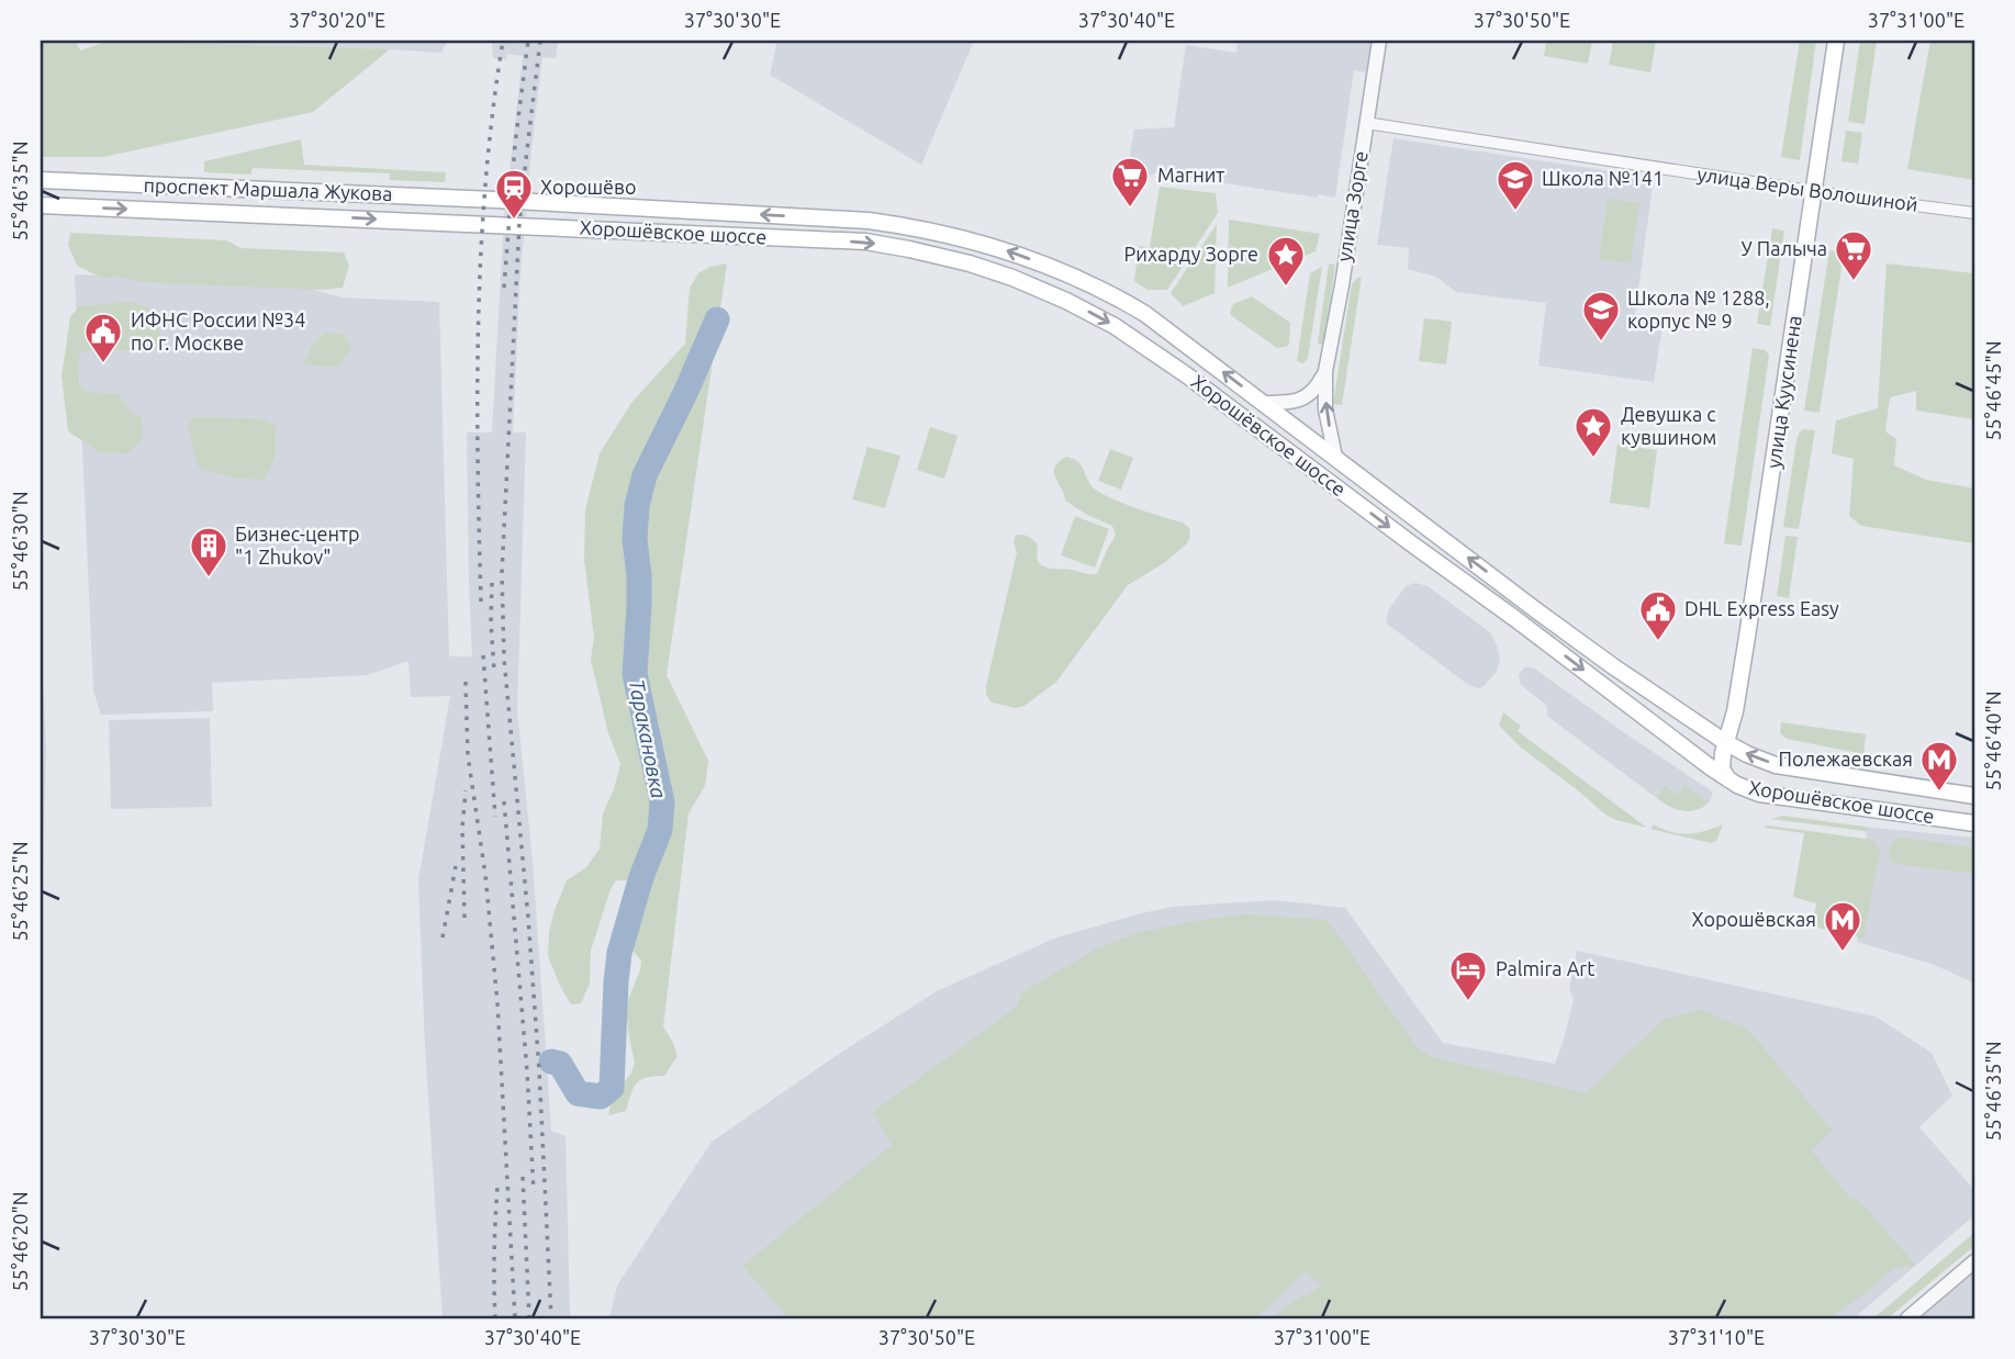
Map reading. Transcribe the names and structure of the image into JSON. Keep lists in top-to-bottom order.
{
  "streets": {
    "main road": ["проспект Маршала Жукова", "Хорошёвское шоссе", "улица Куусинена"],
    "street": ["улица Веры Волошиной", "улица Зорге"]
  },
  "crossings": [
    ["проспект Маршала Жукова", "Хорошёвское шоссе"],
    ["улица Веры Волошиной", "улица Зорге"],
    ["улица Веры Волошиной", "улица Куусинена"],
    ["улица Зорге", "Хорошёвское шоссе"],
    ["Хорошёвское шоссе", "улица Куусинена"]
  ],
  "water": ["Таракановка"],
  "places": {
    "supermarket": ["Магнит", "У Палыча"],
    "school or university": ["Школа №141", "Школа № 1288, корпус № 9"],
    "station": ["Хорошёво"],
    "place": ["Рихарду Зорге", "Девушка с кувшином"],
    "public building": ["ИФНС России №34 по г. Москве", "DHL Express Easy"],
    "building": ["Бизнес-центр \"1 Zhukov\""],
    "metro station": ["Полежаевская", "Хорошёвская"],
    "hotel": ["Palmira Art"]
  },
  "coordinates": [
    "37°30'20\"E",
    "37°30'30\"E",
    "37°30'40\"E",
    "37°30'50\"E",
    "37°31'00\"E",
    "55°46'35\"N",
    "55°46'45\"N",
    "55°46'30\"N",
    "55°46'40\"N",
    "55°46'25\"N",
    "55°46'20\"N",
    "37°31'10\"E"
  ]
}
